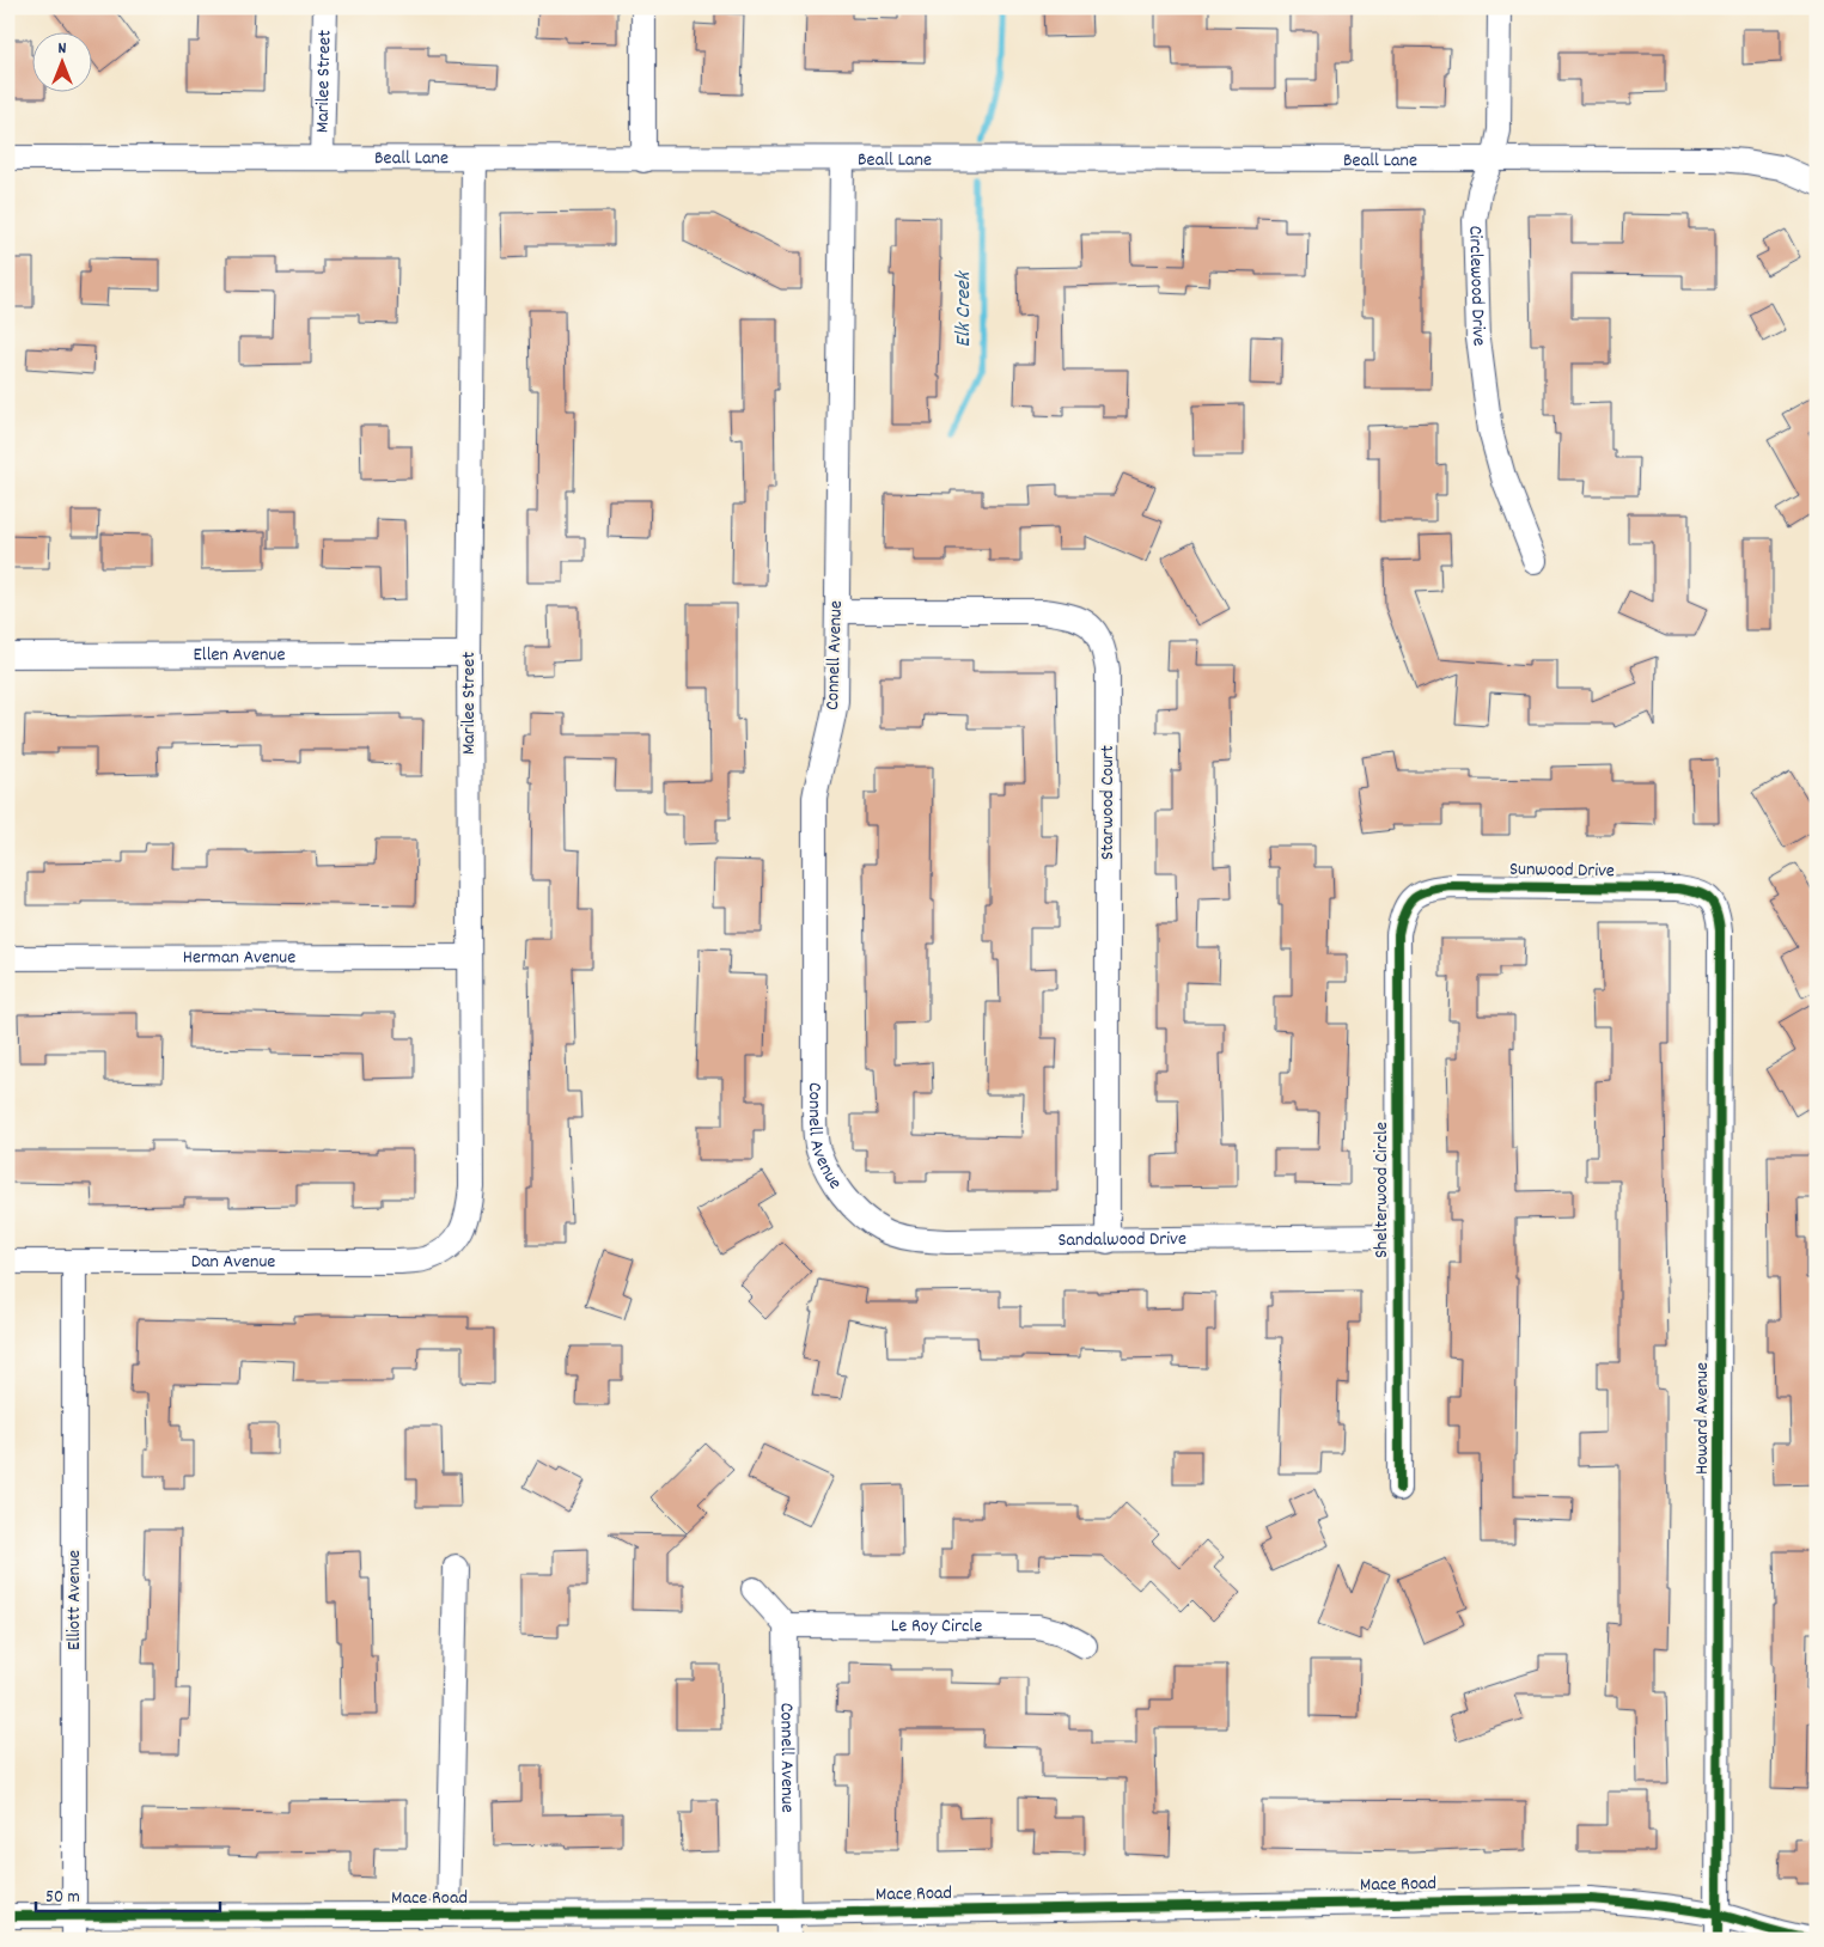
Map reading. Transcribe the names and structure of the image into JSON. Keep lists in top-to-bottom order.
{
  "streets": {
    "street": [
      "Marilee Street",
      "Beall Lane",
      "Circlewood Drive",
      "Ellen Avenue",
      "Connell Avenue",
      "Starwood Court",
      "Sunwood Drive",
      "Herman Avenue",
      "Shelterwood Circle",
      "Sandalwood Drive",
      "Dan Avenue",
      "Howard Avenue",
      "Elliott Avenue",
      "Le Roy Circle",
      "Mace Road"
    ]
  },
  "crossings": [
    ["Marilee Street", "Beall Lane"],
    ["Marilee Street", "Ellen Avenue"],
    ["Marilee Street", "Herman Avenue"],
    ["Marilee Street", "Dan Avenue"],
    ["Beall Lane", "Circlewood Drive"],
    ["Beall Lane", "Connell Avenue"],
    ["Connell Avenue", "Starwood Court"],
    ["Connell Avenue", "Sandalwood Drive"],
    ["Connell Avenue", "Le Roy Circle"],
    ["Connell Avenue", "Mace Road"],
    ["Starwood Court", "Sandalwood Drive"],
    ["Sunwood Drive", "Shelterwood Circle"],
    ["Sunwood Drive", "Howard Avenue"],
    ["Shelterwood Circle", "Sandalwood Drive"],
    ["Dan Avenue", "Elliott Avenue"],
    ["Howard Avenue", "Mace Road"],
    ["Elliott Avenue", "Mace Road"]
  ],
  "water": ["Elk Creek"],
  "scale_bar": "50 m",
  "north": "top"
}
